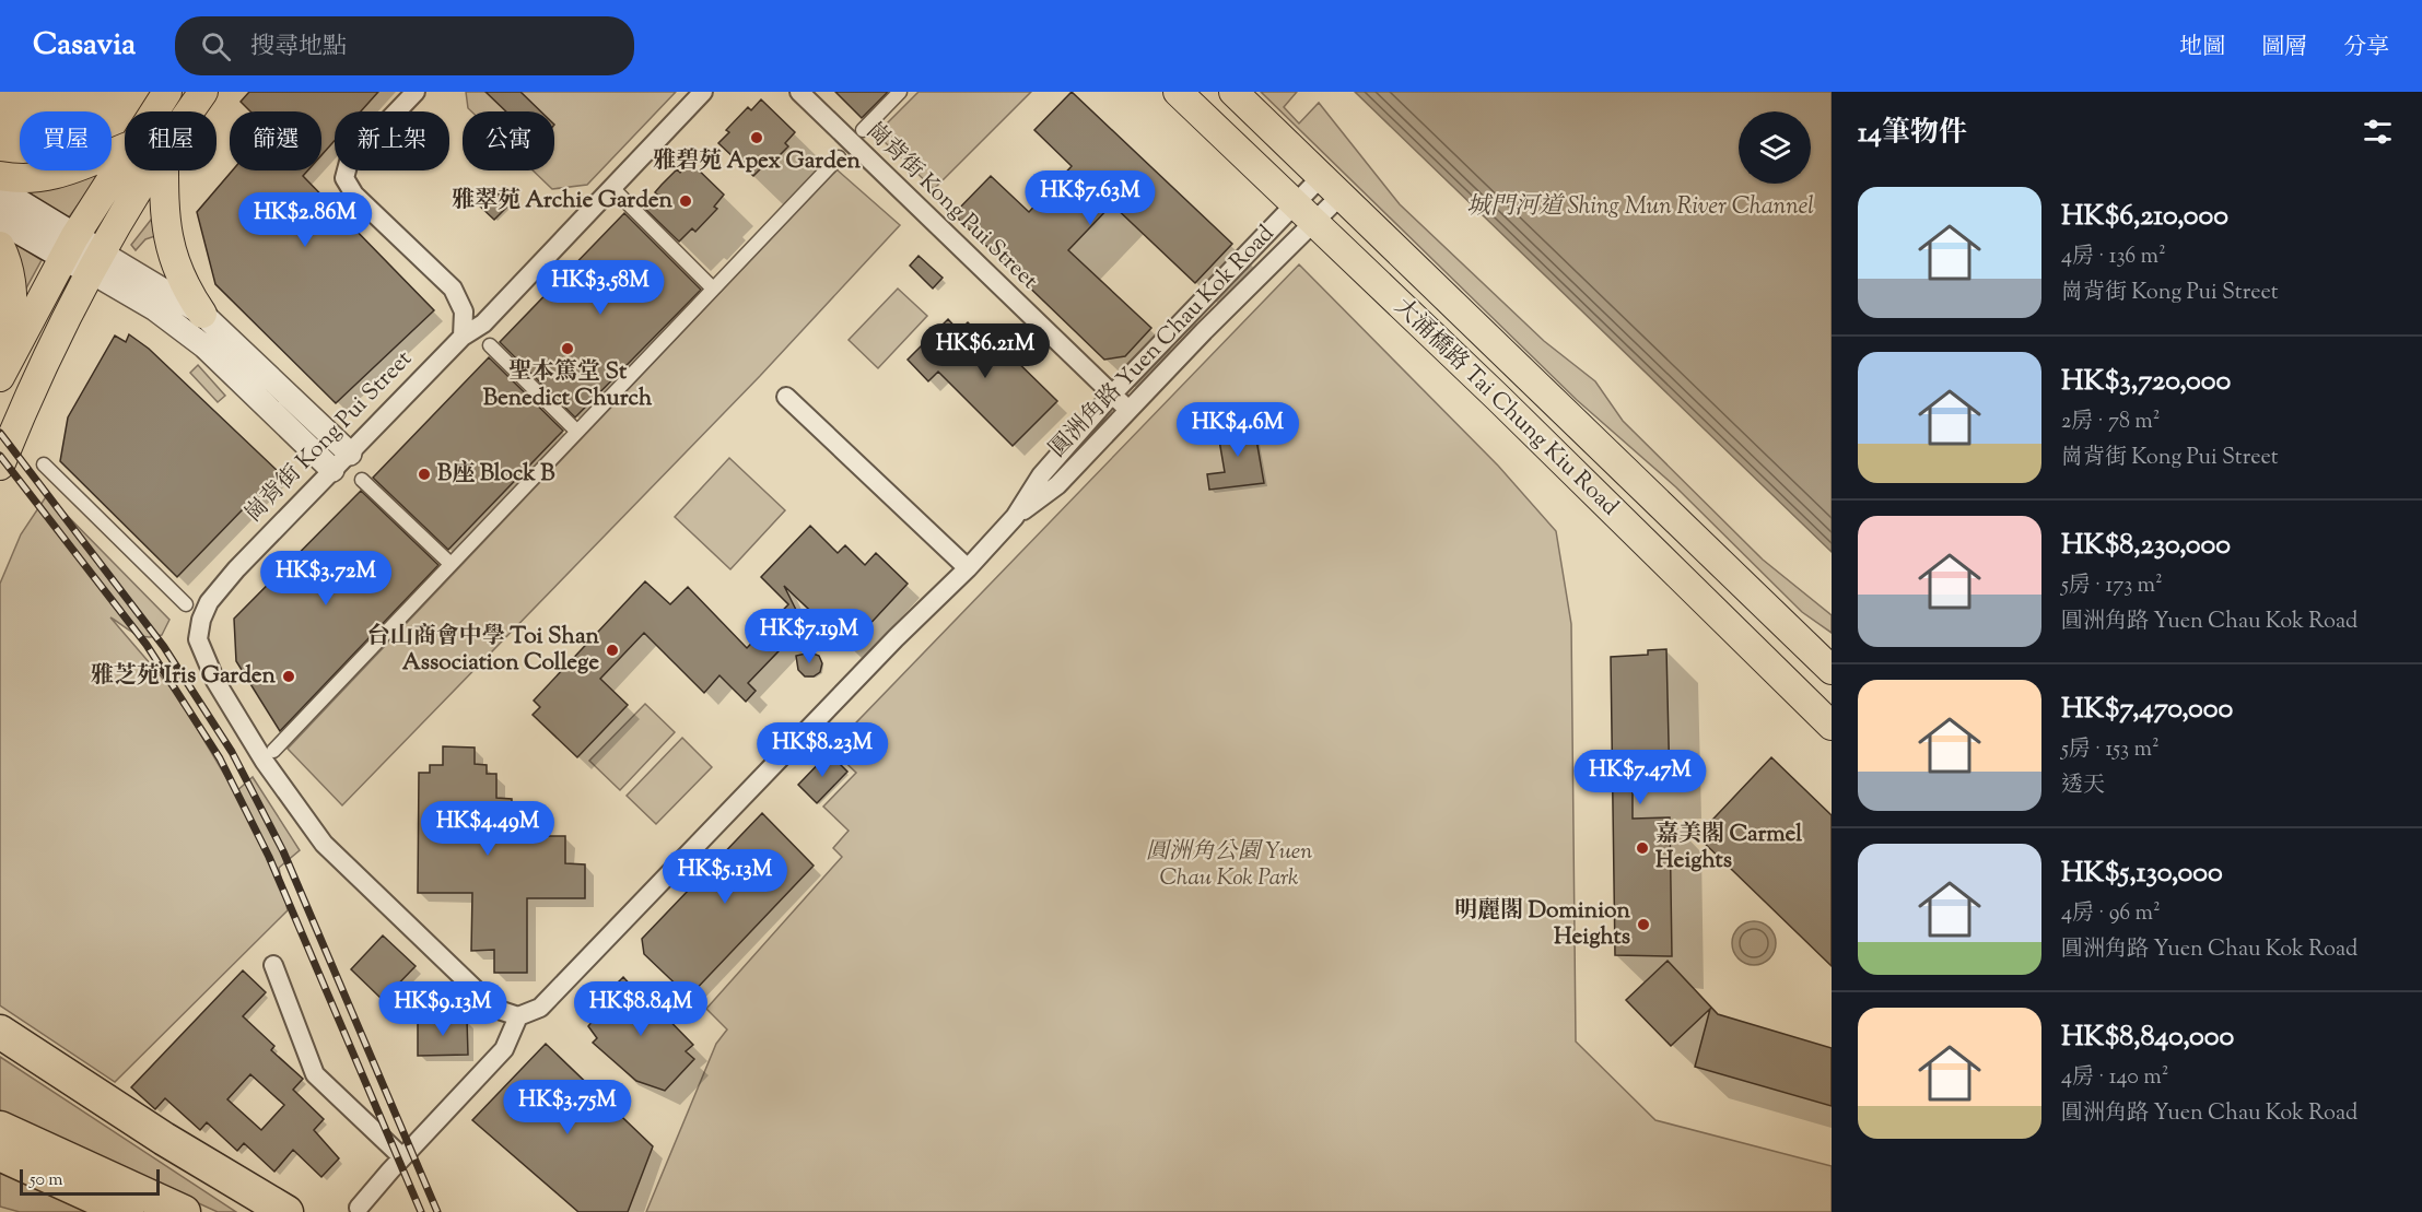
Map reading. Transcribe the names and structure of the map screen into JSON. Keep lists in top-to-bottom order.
{
  "streets": {
    "main road": ["大涌橋路 Tai Chung Kiu Road"],
    "street": ["崗背街 Kong Pui Street", "圓洲角路 Yuen Chau Kok Road"]
  },
  "crossings": [
    ["崗背街 Kong Pui Street", "圓洲角路 Yuen Chau Kok Road"],
    ["圓洲角路 Yuen Chau Kok Road", "大涌橋路 Tai Chung Kiu Road"]
  ],
  "water": ["城門河道 Shing Mun River Channel"],
  "parks": ["圓洲角公園 Yuen Chau Kok Park"],
  "places": [
    "雅碧苑 Apex Garden",
    "雅翠苑 Archie Garden",
    "聖本篤堂 St Benedict Church",
    "B座 Block B",
    "台山商會中學 Toi Shan Association College",
    "雅芝苑 Iris Garden",
    "嘉美閣 Carmel Heights",
    "明麗閣 Dominion Heights"
  ],
  "scale_bar": "50 m",
  "page": {
    "header": "Casavia",
    "search": "搜尋地點",
    "nav": ["地圖", "圖層", "分享"],
    "heading": "14筆物件",
    "chip": [
      "買屋",
      "租屋",
      "篩選",
      "新上架",
      "公寓"
    ],
    "price": [
      "HK$7.63M",
      "HK$2.86M",
      "HK$3.58M",
      "HK$6.21M",
      "HK$4.6M",
      "HK$3.72M",
      "HK$7.19M",
      "HK$8.23M",
      "HK$7.47M",
      "HK$4.49M",
      "HK$5.13M",
      "HK$9.13M",
      "HK$8.84M",
      "HK$3.75M"
    ],
    "list": [
      {
        "name": "HK$6,210,000",
        "note": "4房 · 136 m² · 崗背街 Kong Pui Street"
      },
      {
        "name": "HK$3,720,000",
        "note": "2房 · 78 m² · 崗背街 Kong Pui Street"
      },
      {
        "name": "HK$8,230,000",
        "note": "5房 · 173 m² · 圓洲角路 Yuen Chau Kok Road"
      },
      {
        "name": "HK$7,470,000",
        "note": "5房 · 153 m² · 透天"
      },
      {
        "name": "HK$5,130,000",
        "note": "4房 · 96 m² · 圓洲角路 Yuen Chau Kok Road"
      },
      {
        "name": "HK$8,840,000",
        "note": "4房 · 140 m² · 圓洲角路 Yuen Chau Kok Road"
      }
    ],
    "scale": "50 m"
  }
}
